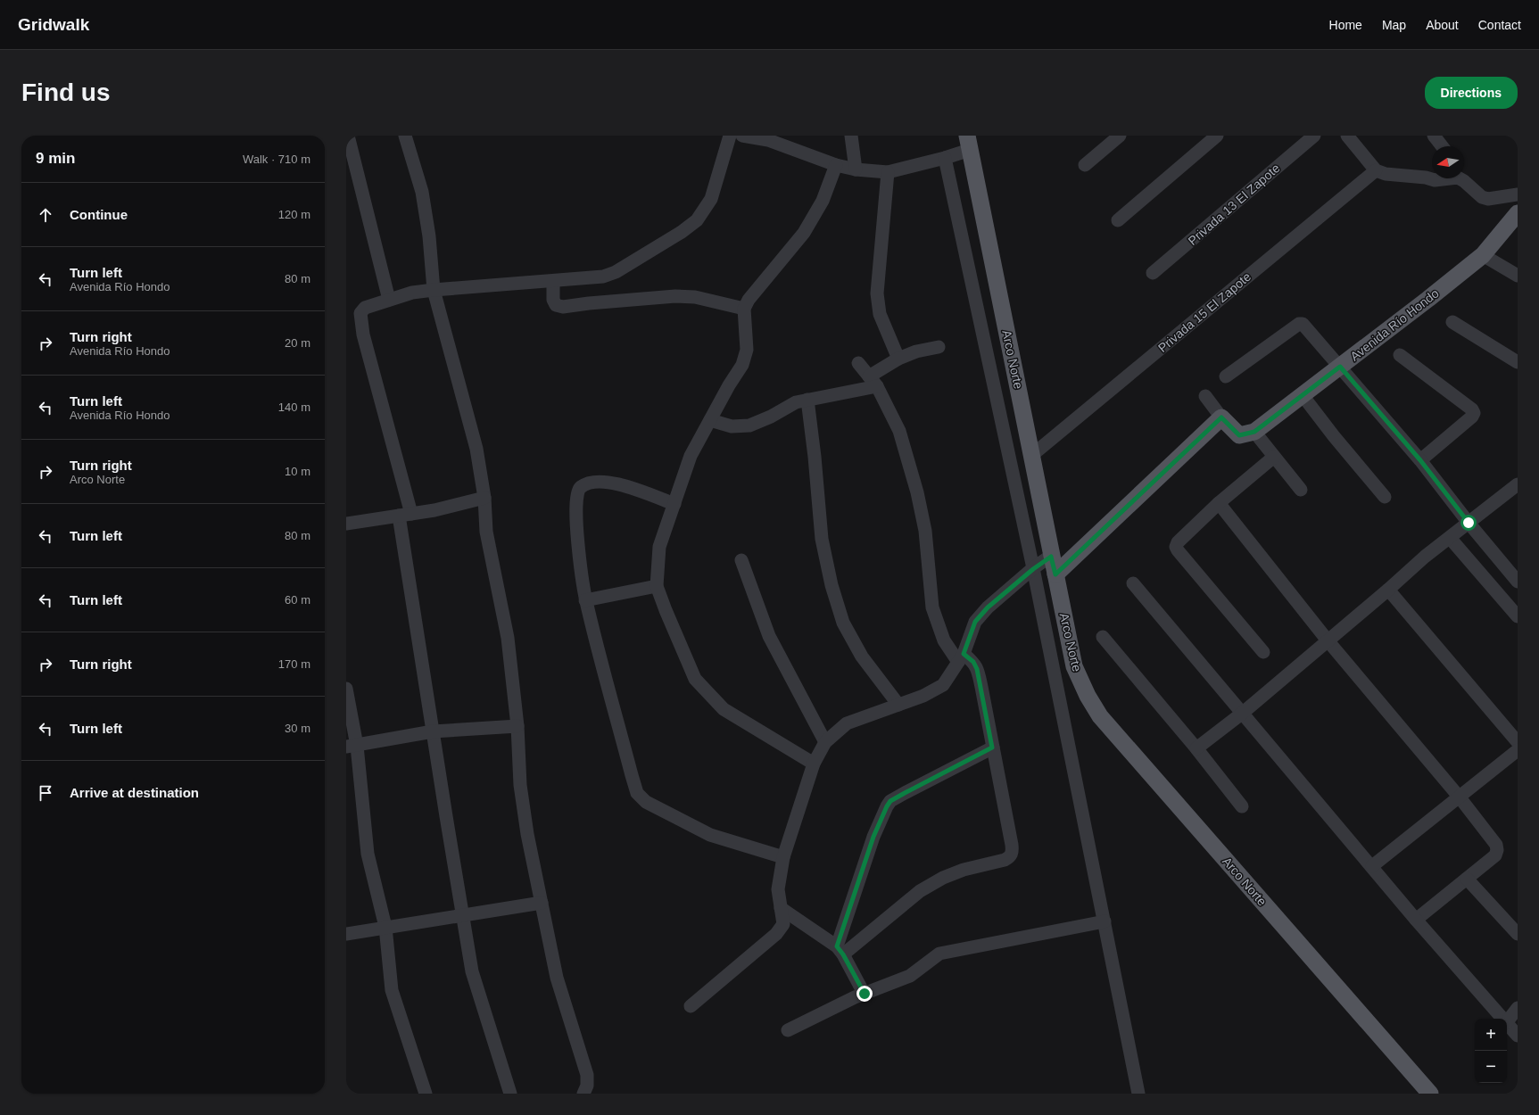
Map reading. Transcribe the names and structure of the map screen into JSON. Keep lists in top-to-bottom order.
{
  "streets": {
    "main road": ["Avenida Río Hondo", "Arco Norte"],
    "street": ["Privada 13 El Zapote", "Privada 15 El Zapote"]
  },
  "crossings": [
    ["Privada 15 El Zapote", "Arco Norte"]
  ],
  "north": "left",
  "page": {
    "header": "Gridwalk",
    "nav": [
      "Home",
      "Map",
      "About",
      "Contact"
    ],
    "buttons": "Directions",
    "title": "Find us",
    "heading": ["9 min", "Walk · 710 m"],
    "list": [
      ["Continue", "120 m"],
      ["Turn left", "Avenida Río Hondo", "80 m"],
      ["Turn right", "Avenida Río Hondo", "20 m"],
      ["Turn left", "Avenida Río Hondo", "140 m"],
      ["Turn right", "Arco Norte", "10 m"],
      ["Turn left", "80 m"],
      ["Turn left", "60 m"],
      ["Turn right", "170 m"],
      ["Turn left", "30 m"],
      "Arrive at destination"
    ],
    "map_buttons": ["+", "−"]
  }
}
